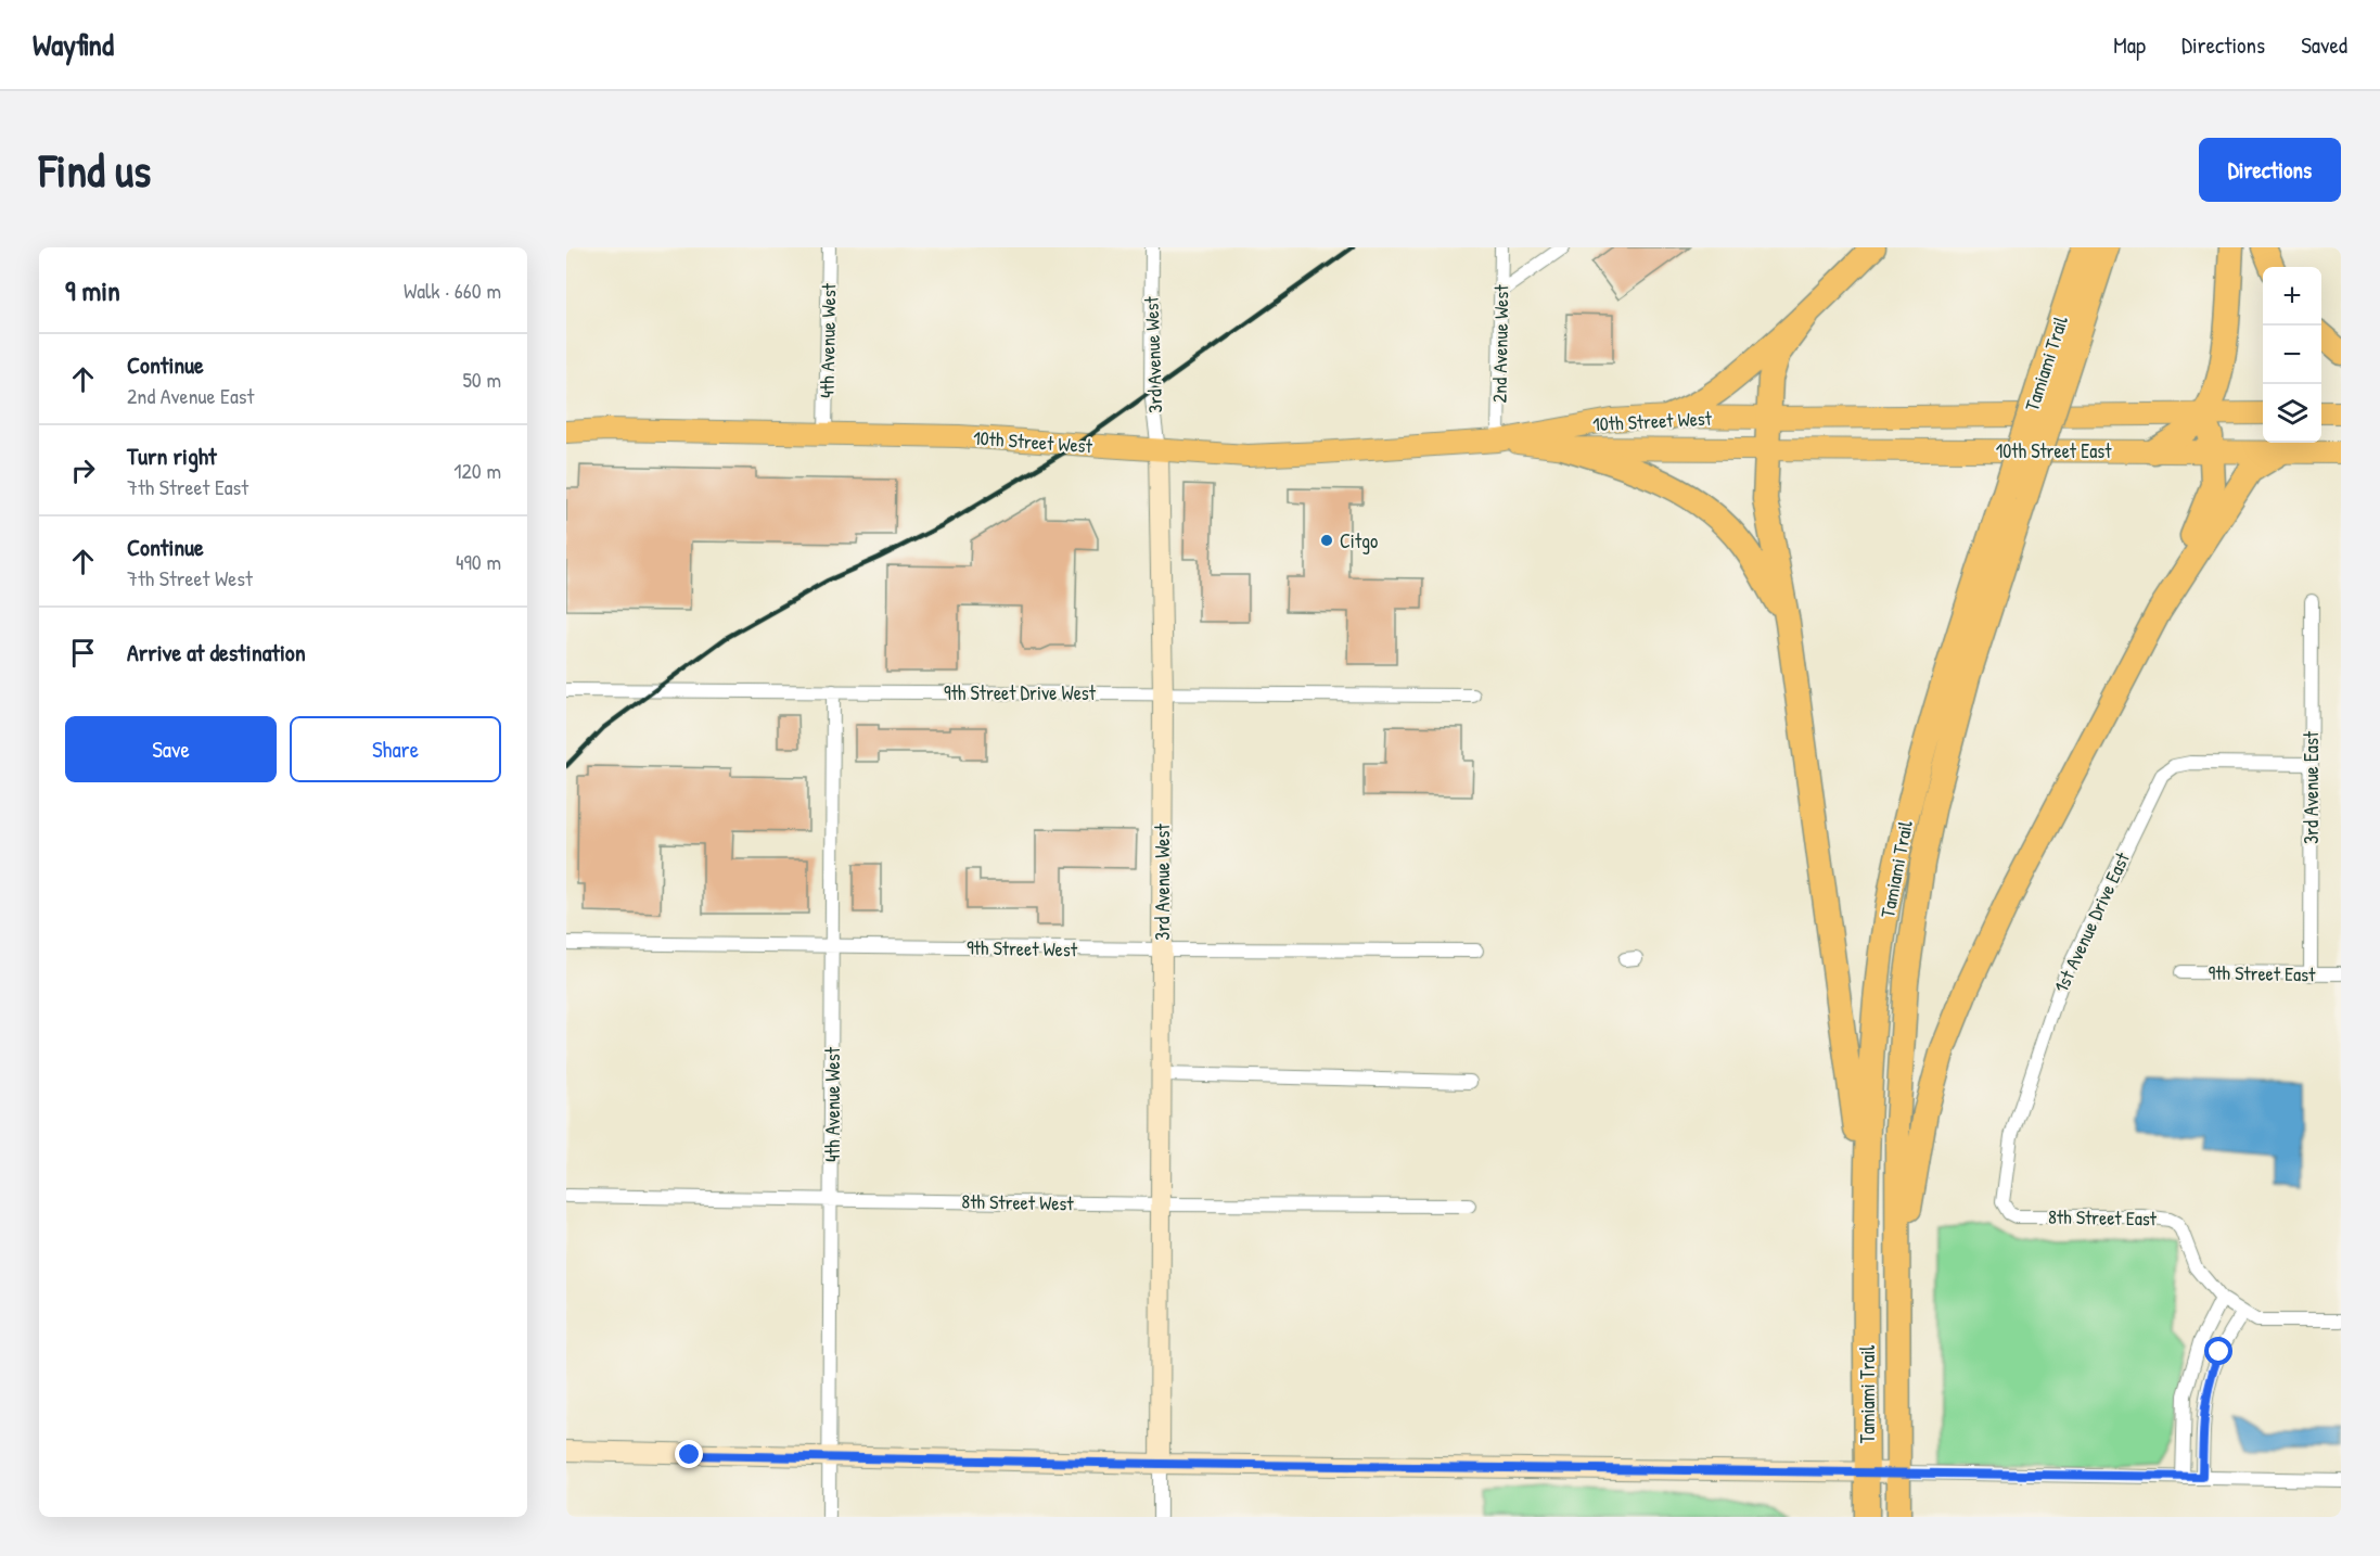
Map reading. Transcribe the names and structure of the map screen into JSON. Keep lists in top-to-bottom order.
{
  "streets": {
    "highway": ["Tamiami Trail"],
    "main road": ["10th Street West", "10th Street East"],
    "street": [
      "4th Avenue West",
      "2nd Avenue West",
      "3rd Avenue West",
      "9th Street Drive West",
      "3rd Avenue East",
      "1st Avenue Drive East",
      "9th Street West",
      "9th Street East",
      "8th Street West",
      "8th Street East"
    ]
  },
  "crossings": [
    ["4th Avenue West", "10th Street West"],
    ["4th Avenue West", "9th Street Drive West"],
    ["4th Avenue West", "9th Street West"],
    ["4th Avenue West", "8th Street West"],
    ["2nd Avenue West", "10th Street West"],
    ["3rd Avenue West", "10th Street West"],
    ["3rd Avenue West", "9th Street Drive West"],
    ["3rd Avenue West", "9th Street West"],
    ["3rd Avenue West", "8th Street West"],
    ["10th Street West", "10th Street East"],
    ["3rd Avenue East", "1st Avenue Drive East"],
    ["3rd Avenue East", "9th Street East"],
    ["1st Avenue Drive East", "8th Street East"]
  ],
  "places": ["Citgo"],
  "page": {
    "header": "Wayfind",
    "nav": ["Map", "Directions", "Saved"],
    "buttons": [
      "Directions",
      ["Save", "Share"]
    ],
    "title": "Find us",
    "heading": ["9 min", "Walk · 660 m"],
    "map_buttons": ["+", "−"],
    "list": [
      ["Continue", "2nd Avenue East", "50 m"],
      ["Turn right", "7th Street East", "120 m"],
      ["Continue", "7th Street West", "490 m"],
      "Arrive at destination"
    ]
  }
}
